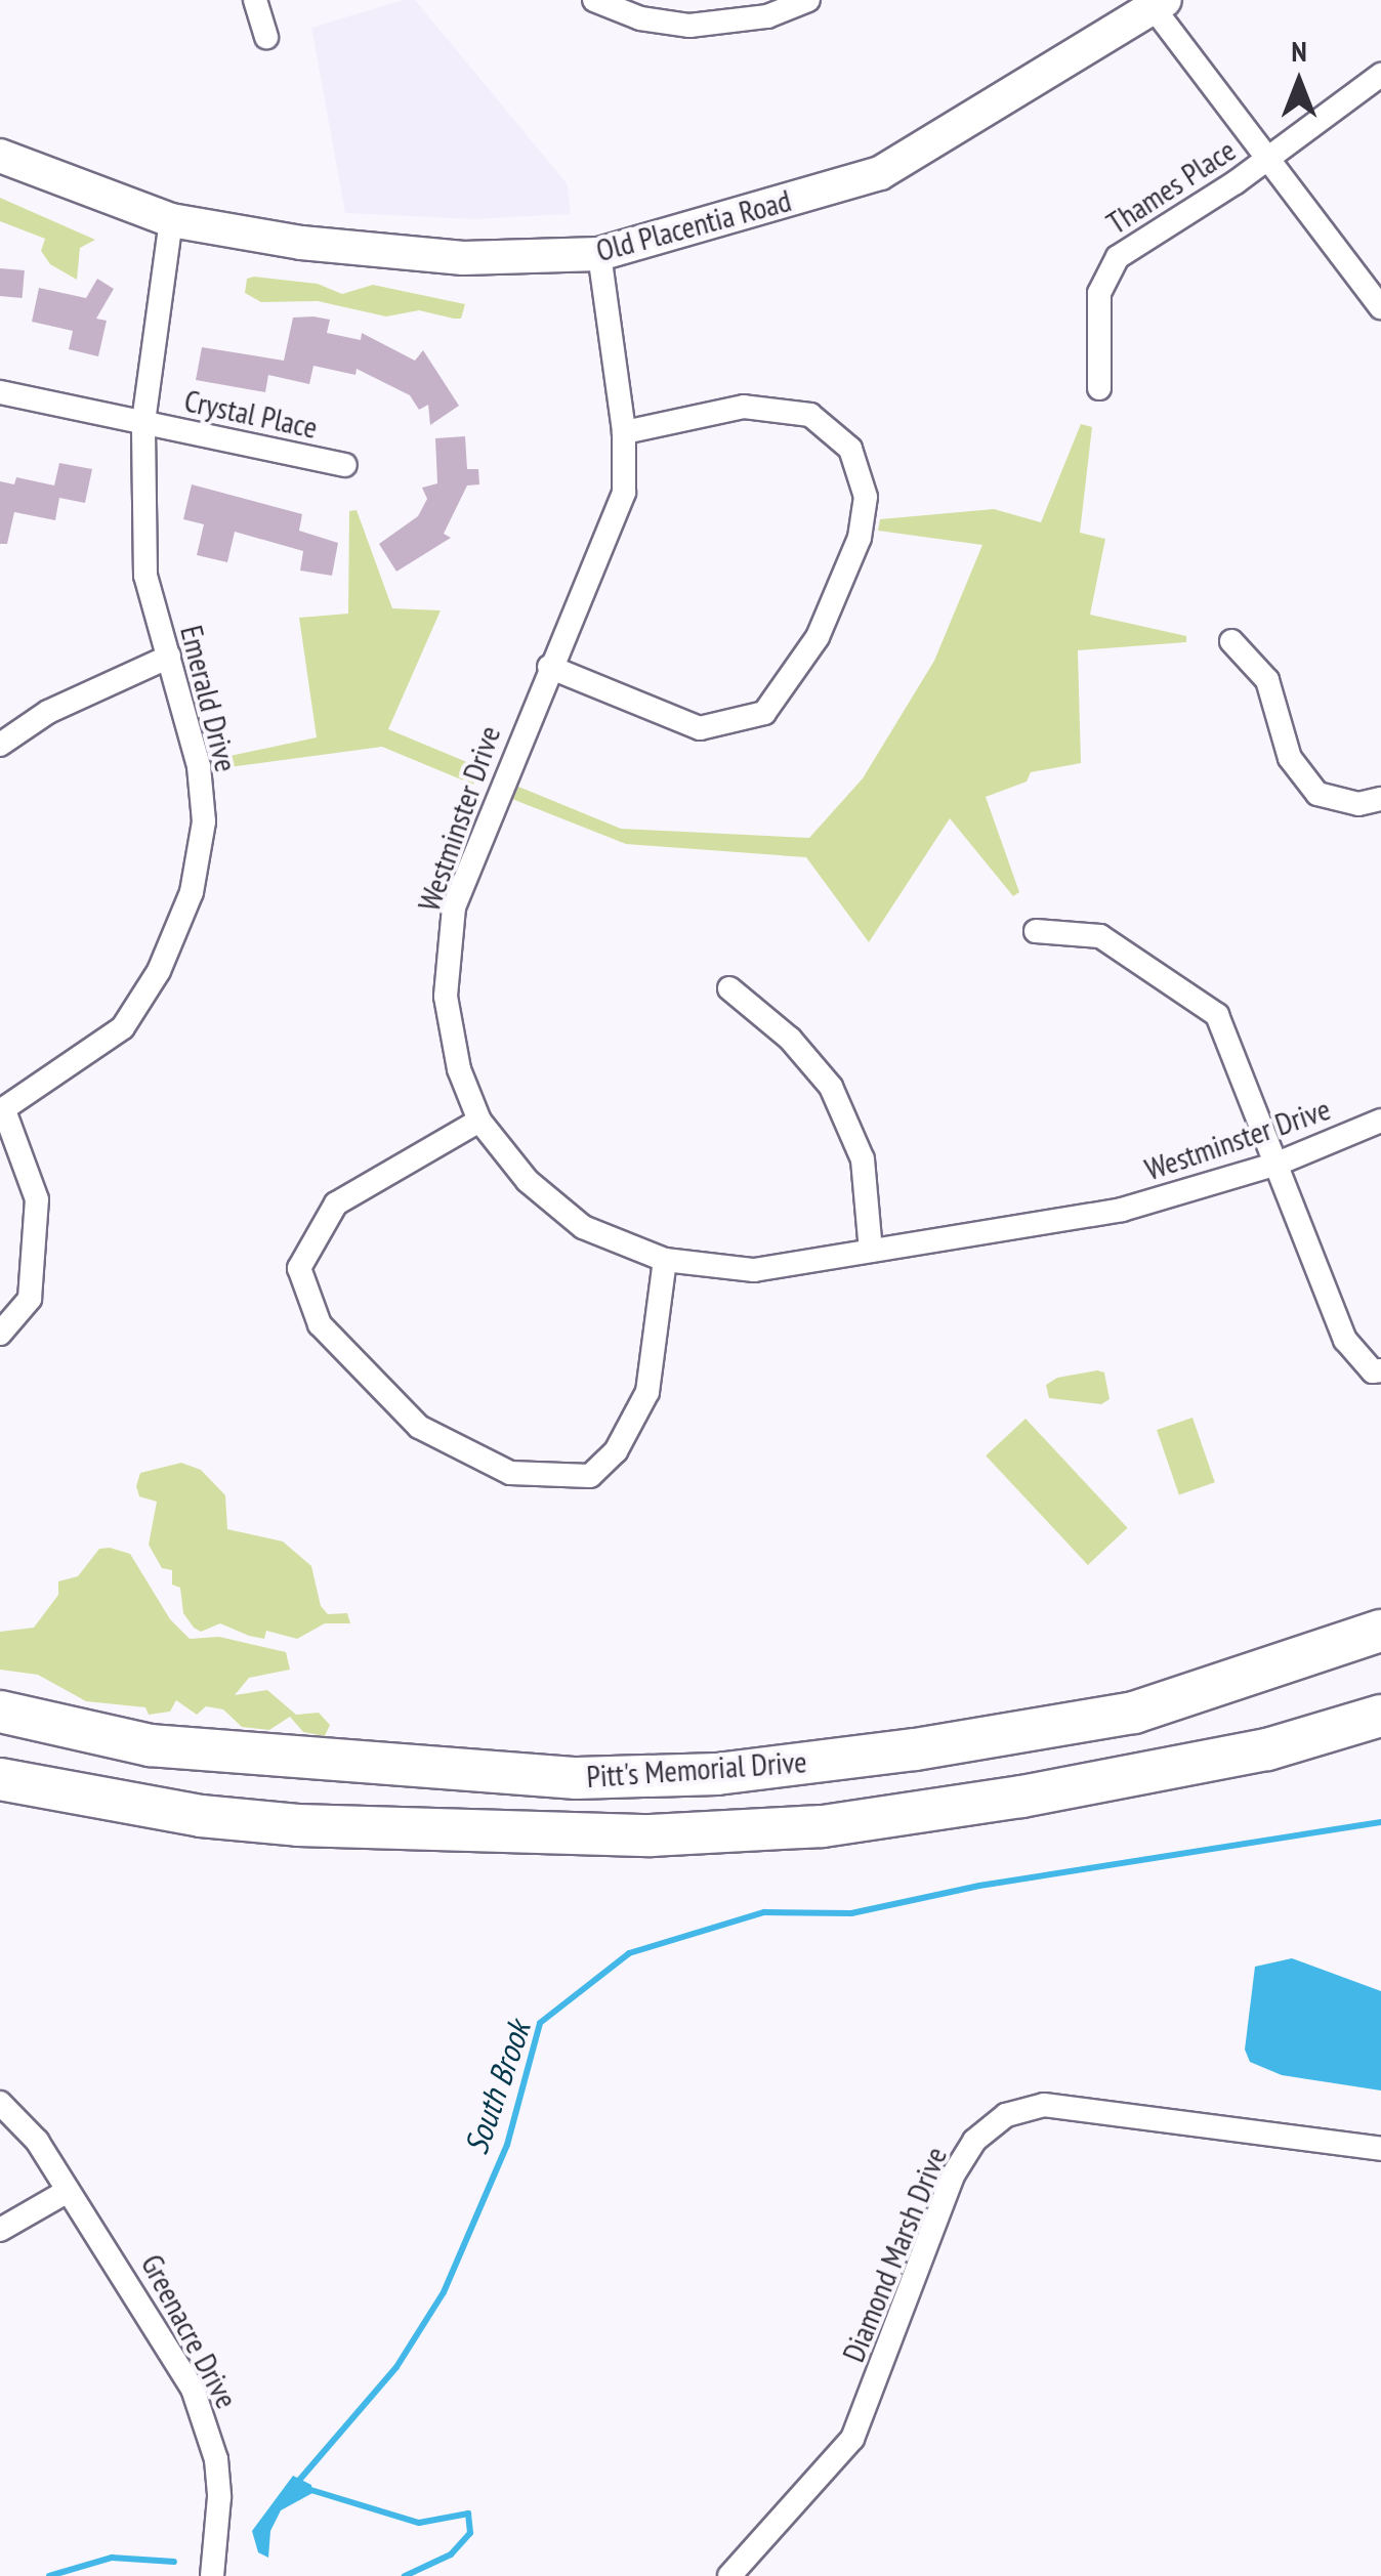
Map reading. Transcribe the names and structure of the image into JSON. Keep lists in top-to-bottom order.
{
  "streets": {
    "highway": ["Pitt's Memorial Drive"],
    "main road": ["Old Placentia Road"],
    "street": [
      "Thames Place",
      "Crystal Place",
      "Emerald Drive",
      "Westminster Drive",
      "Diamond Marsh Drive",
      "Greenacre Drive"
    ]
  },
  "crossings": [
    ["Old Placentia Road", "Emerald Drive"],
    ["Old Placentia Road", "Westminster Drive"],
    ["Crystal Place", "Emerald Drive"]
  ],
  "water": ["South Brook"],
  "north": "top"
}
